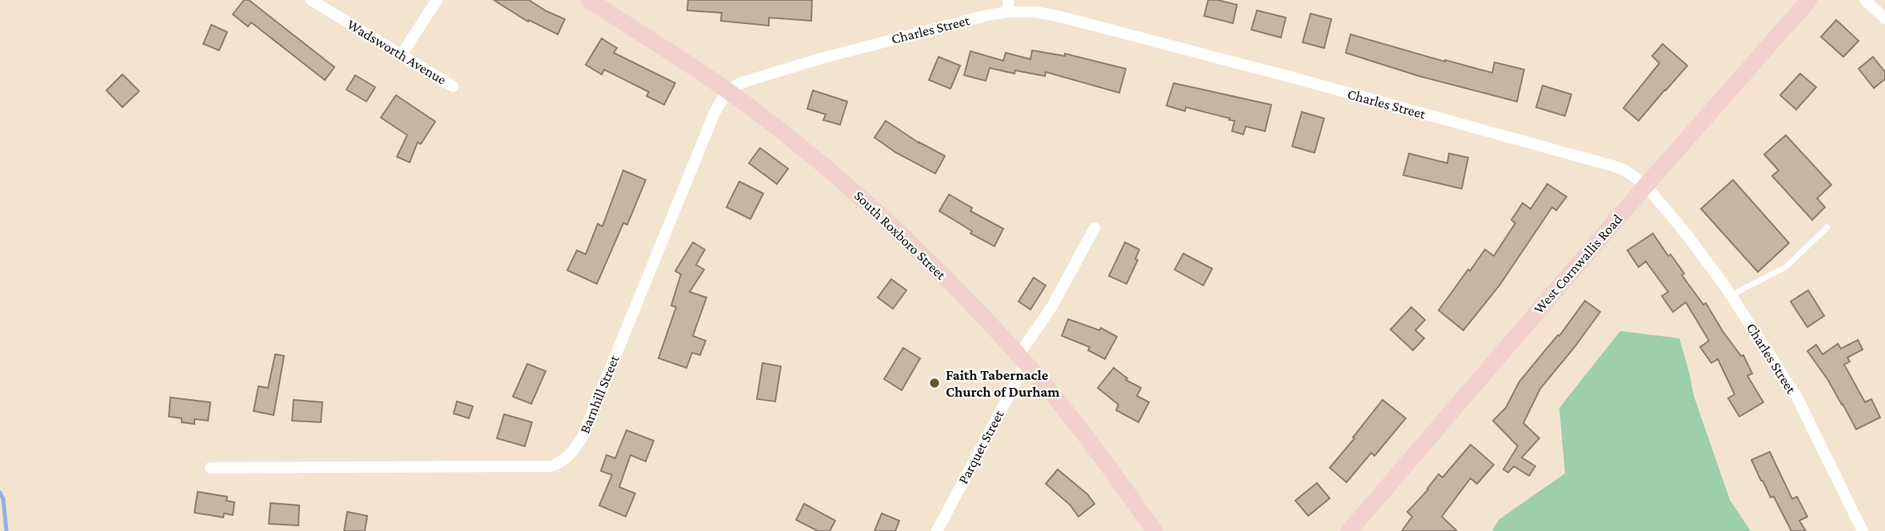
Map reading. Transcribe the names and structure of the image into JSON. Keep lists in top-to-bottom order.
{
  "streets": {
    "street": [
      "Charles Street",
      "Wadsworth Avenue",
      "South Roxboro Street",
      "West Cornwallis Road",
      "Barnhill Street",
      "Parquet Street"
    ]
  },
  "crossings": [
    ["Charles Street", "South Roxboro Street"],
    ["Charles Street", "West Cornwallis Road"],
    ["Charles Street", "Barnhill Street"],
    ["South Roxboro Street", "Barnhill Street"],
    ["South Roxboro Street", "Parquet Street"]
  ],
  "places": ["Faith Tabernacle Church of Durham"]
}
